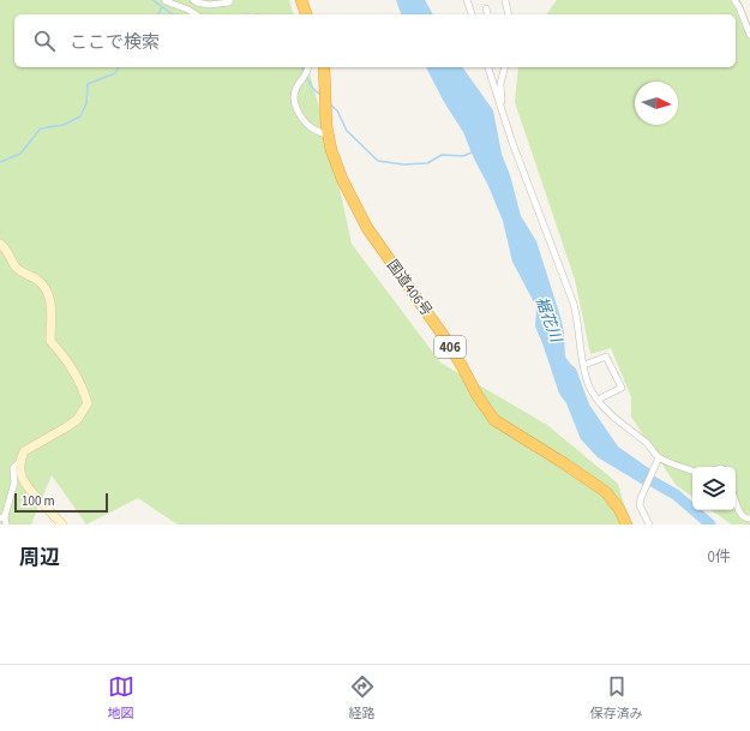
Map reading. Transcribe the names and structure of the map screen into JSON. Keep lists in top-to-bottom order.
{
  "streets": {
    "highway": ["国道406号", "406"]
  },
  "crossings": [
    ["国道406号", "406"]
  ],
  "water": ["裾花川"],
  "scale_bar": "100 m",
  "north": "right",
  "page": {
    "search": "ここで検索",
    "scale": "100 m",
    "heading": ["周辺", "0件"],
    "nav": ["地図", "経路", "保存済み"]
  }
}
